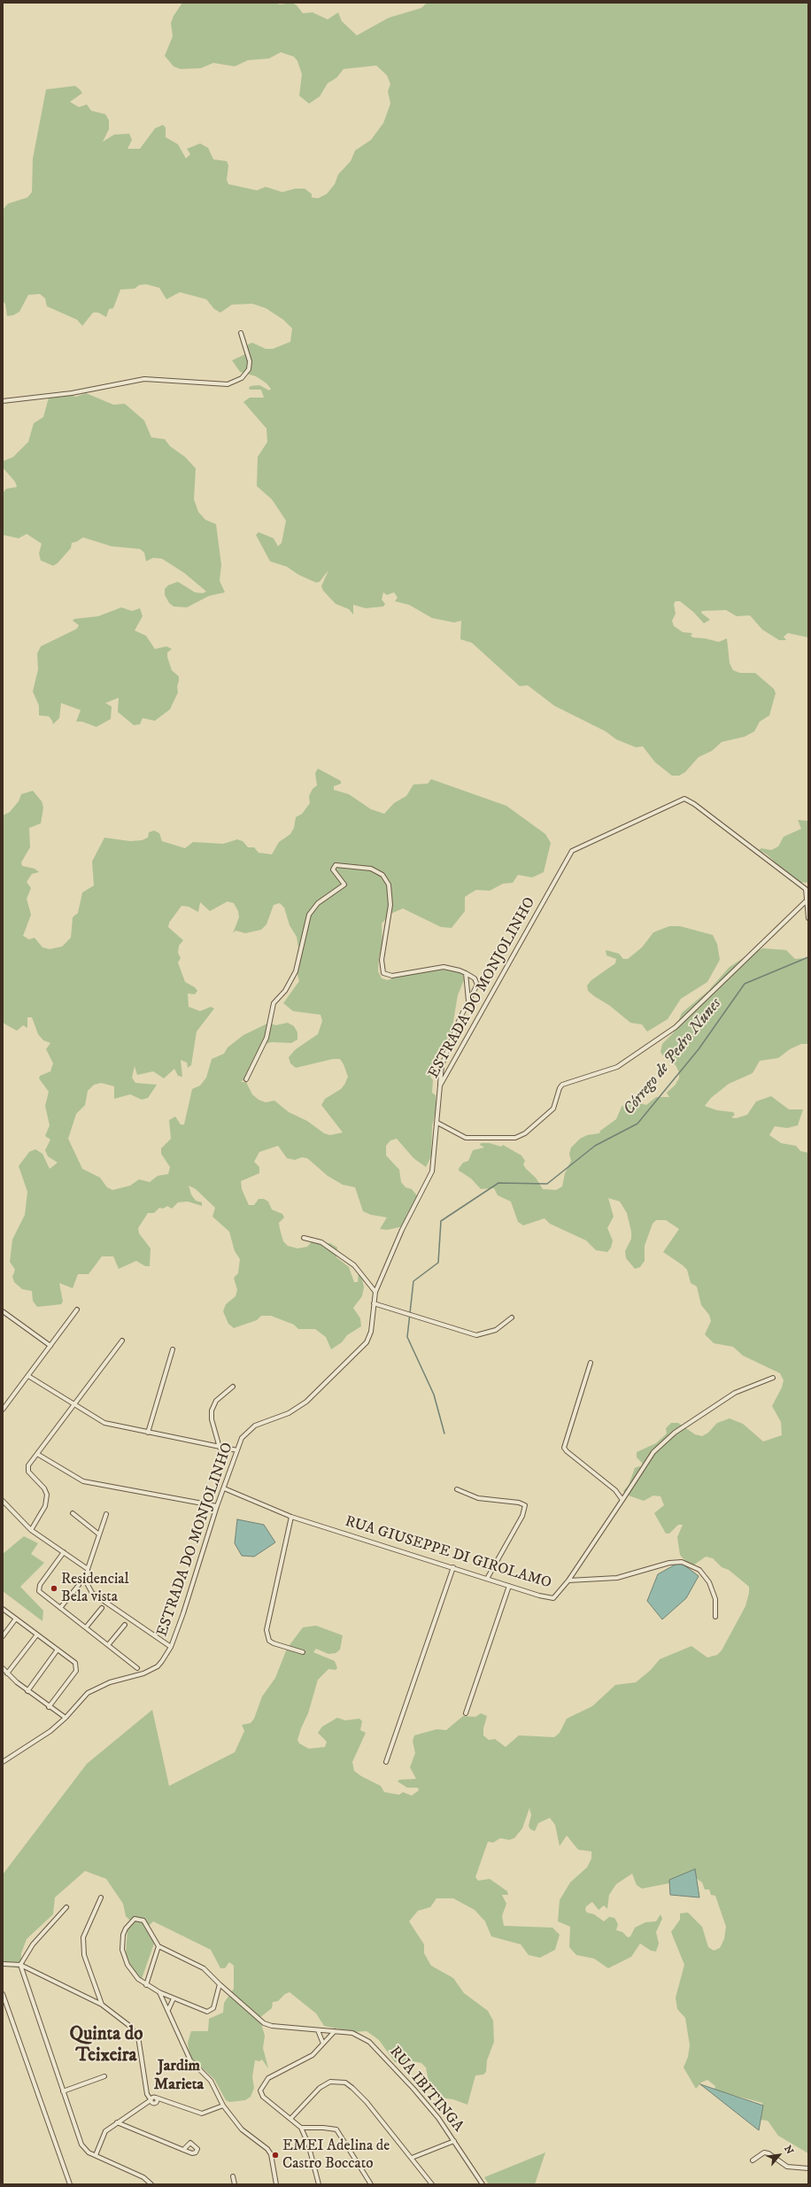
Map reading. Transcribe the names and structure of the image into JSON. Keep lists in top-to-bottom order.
{
  "streets": {
    "street": ["ESTRADA DO MONJOLINHO", "RUA GIUSEPPE DI GIROLAMO", "RUA IBITINGA"]
  },
  "crossings": [
    ["ESTRADA DO MONJOLINHO", "RUA GIUSEPPE DI GIROLAMO"]
  ],
  "districts": ["Quinta do Teixeira", "Jardim Marieta"],
  "water": ["Córrego de Pedro Nunes"],
  "places": ["Residencial Bela vista", "EMEI Adelina de Castro Boccato"],
  "north": "top right"
}
